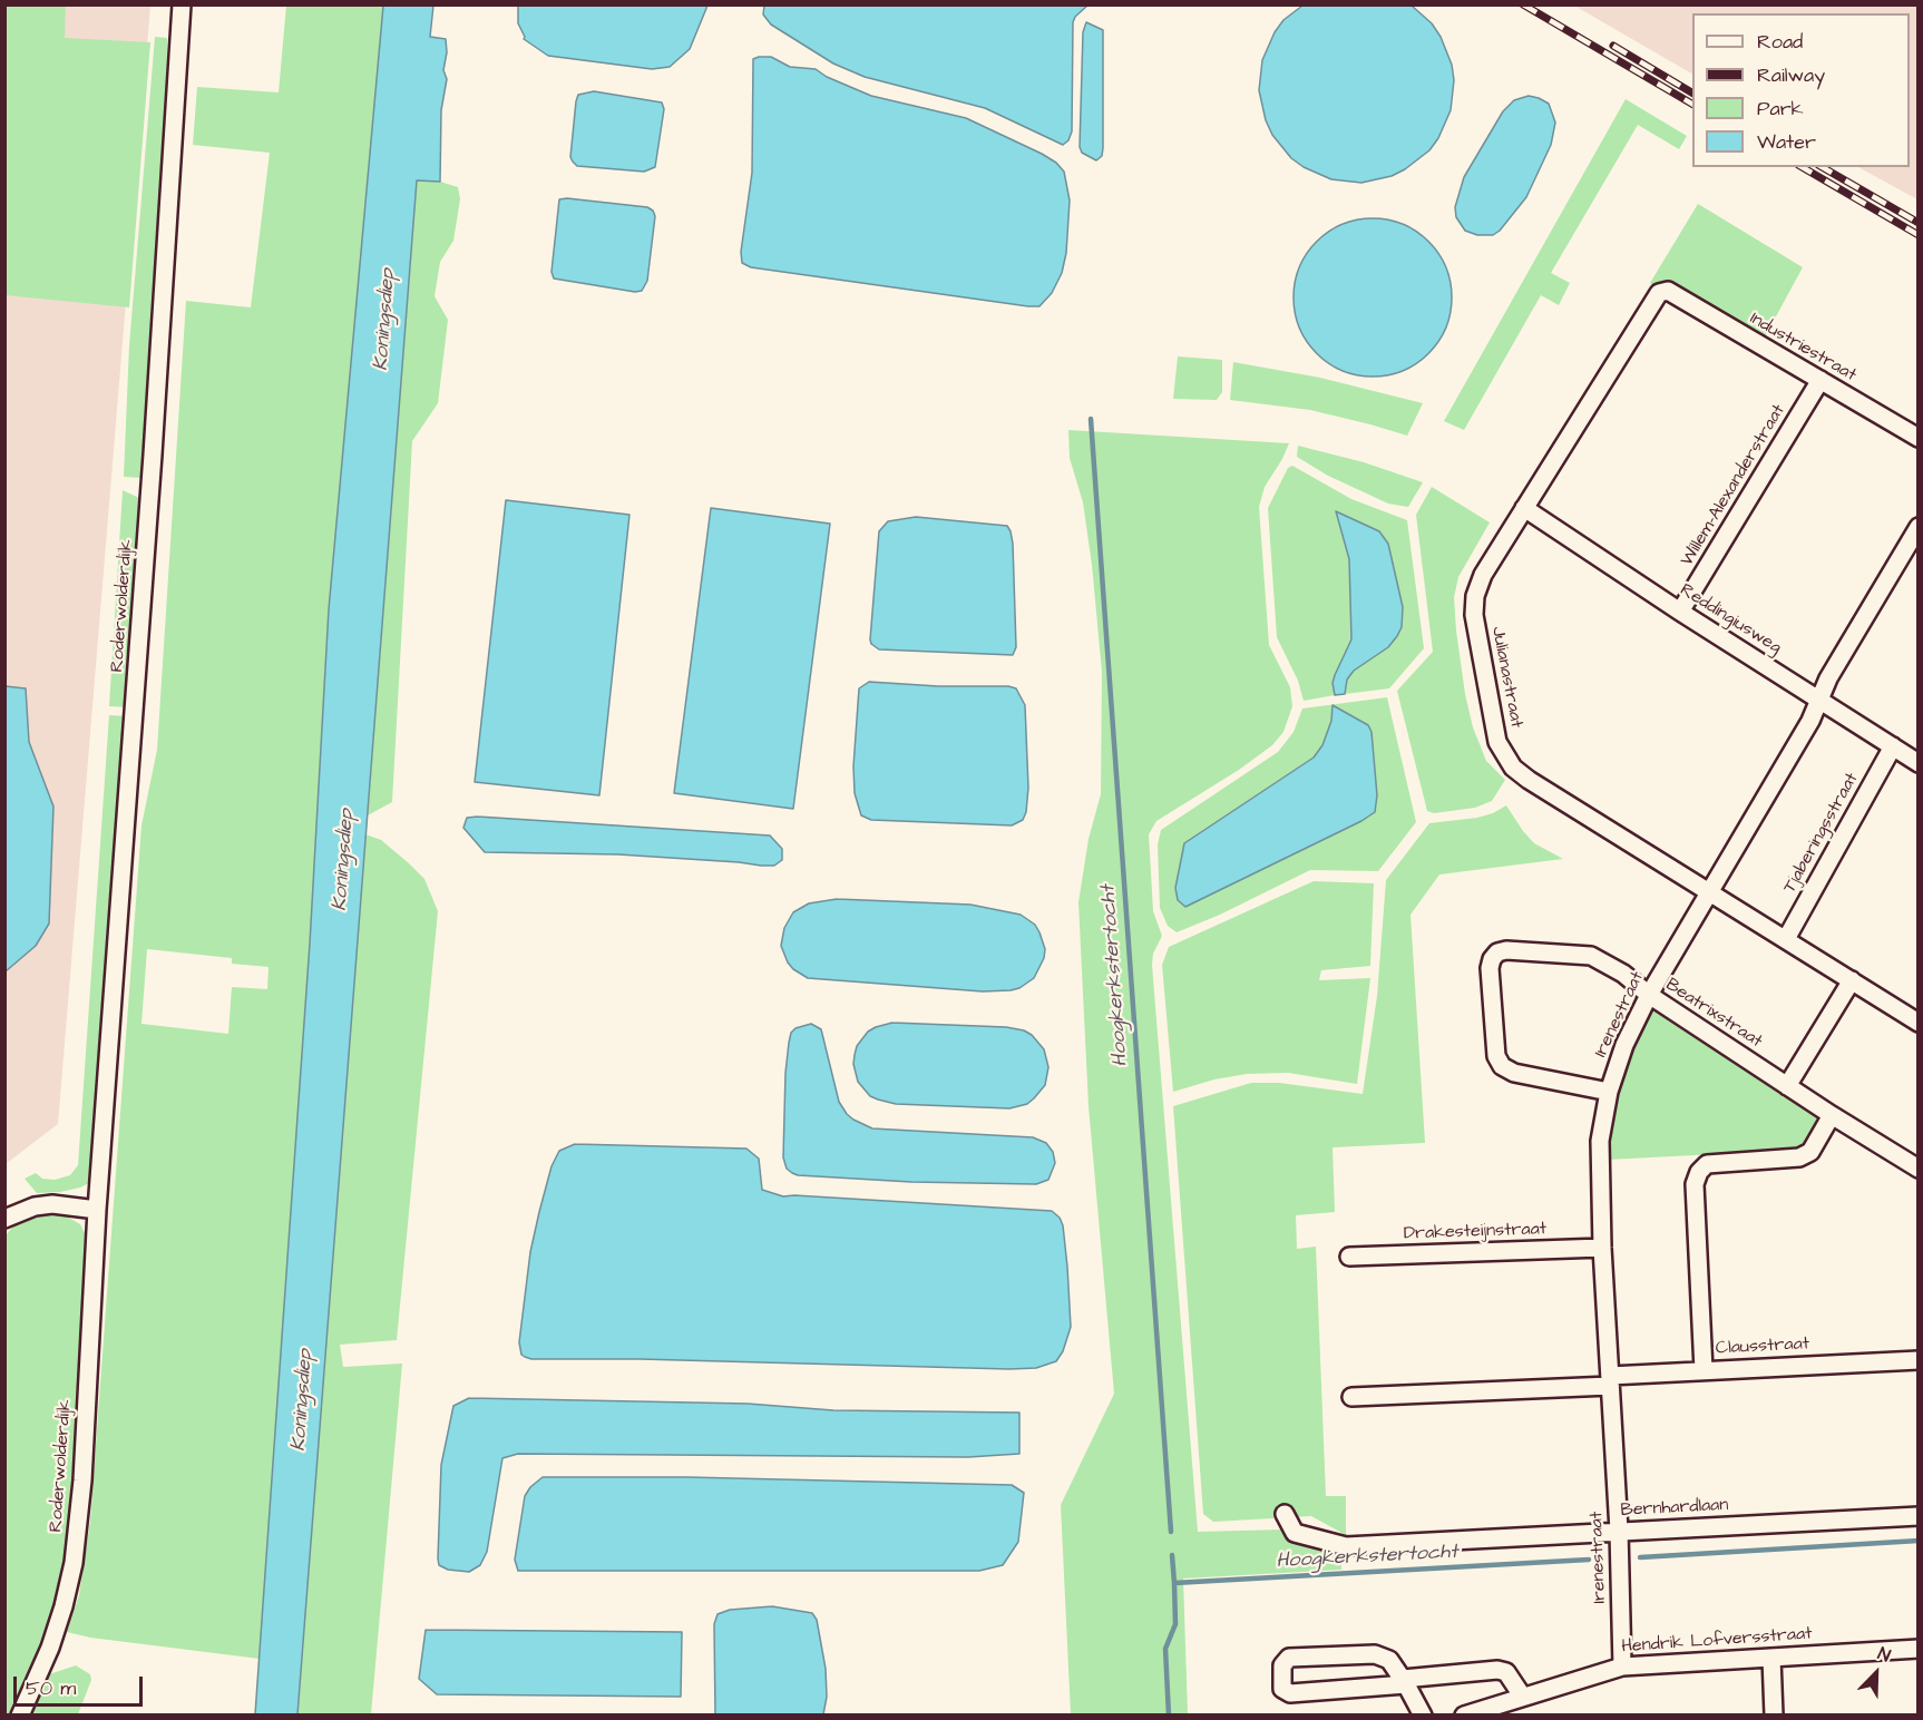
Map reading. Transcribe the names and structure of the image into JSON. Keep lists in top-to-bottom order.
{
  "streets": {
    "street": [
      "Industriestraat",
      "Willem-Alexanderstraat",
      "Roderwolderdijk",
      "Reddingiusweg",
      "Julianastraat",
      "Tjaberingsstraat",
      "Beatrixstraat",
      "Irenestraat",
      "Drakesteijnstraat",
      "Clausstraat",
      "Bernhardlaan",
      "Hendrik Lofversstraat"
    ]
  },
  "crossings": [
    ["Industriestraat", "Willem-Alexanderstraat"],
    ["Industriestraat", "Julianastraat"],
    ["Willem-Alexanderstraat", "Reddingiusweg"],
    ["Reddingiusweg", "Julianastraat"],
    ["Reddingiusweg", "Tjaberingsstraat"],
    ["Reddingiusweg", "Irenestraat"],
    ["Julianastraat", "Tjaberingsstraat"],
    ["Julianastraat", "Irenestraat"],
    ["Beatrixstraat", "Irenestraat"],
    ["Irenestraat", "Drakesteijnstraat"],
    ["Irenestraat", "Clausstraat"],
    ["Irenestraat", "Bernhardlaan"],
    ["Irenestraat", "Hendrik Lofversstraat"]
  ],
  "water": ["Koningsdiep", "Hoogkerkstertocht"],
  "legend": [
    "Road",
    "Railway",
    "Park",
    "Water"
  ],
  "scale_bar": "50 m",
  "north": "top right"
}
